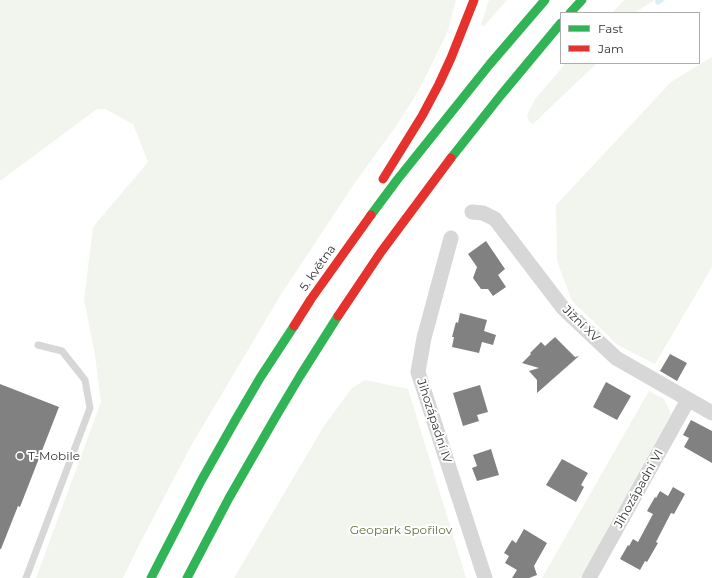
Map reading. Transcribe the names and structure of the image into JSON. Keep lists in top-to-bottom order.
{
  "streets": {
    "highway": ["5. května"],
    "street": ["Jižní XV", "Jihozápadní IV", "Jihozápadni VI"]
  },
  "crossings": [
    ["Jižní XV", "Jihozápadni VI"]
  ],
  "parks": ["Geopark Spořilov"],
  "places": ["T-Mobile"],
  "legend": ["Fast", "Jam"]
}
